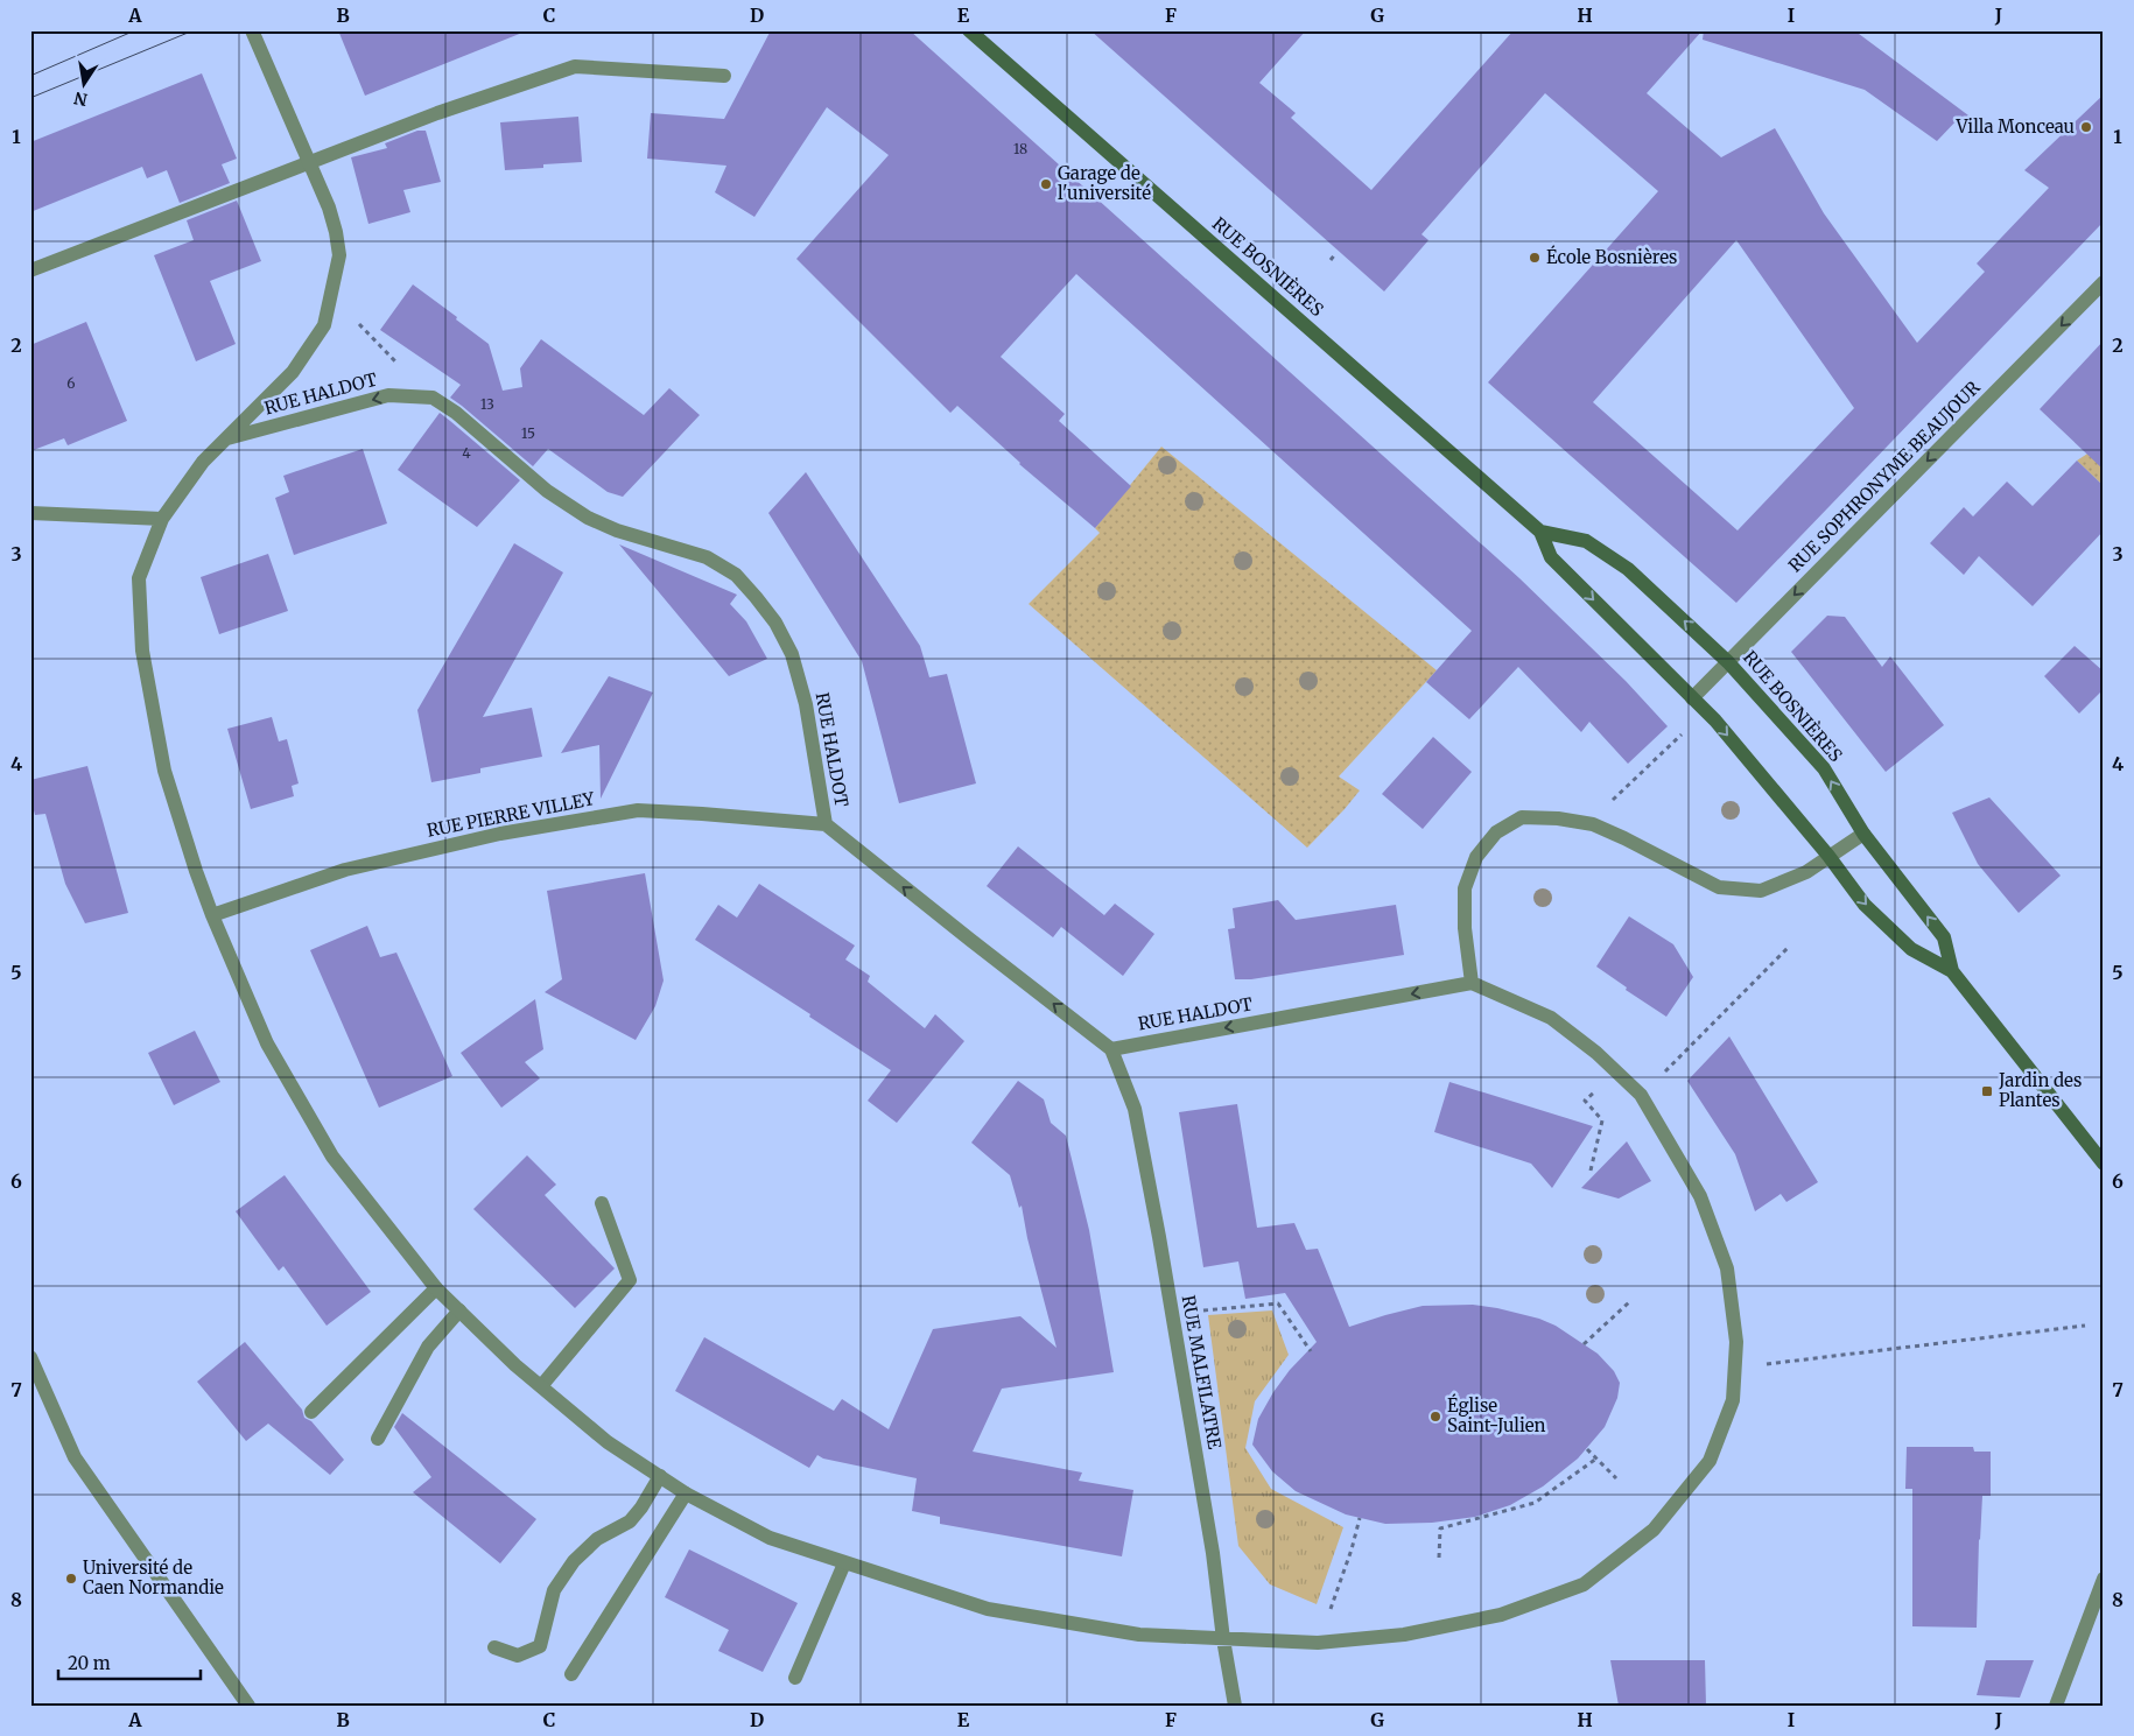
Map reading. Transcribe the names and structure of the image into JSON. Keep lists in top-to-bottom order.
{
  "streets": {
    "main road": ["RUE BOSNIÈRES"],
    "street": [
      "RUE HALDOT",
      "RUE SOPHRONYME BEAUJOUR",
      "RUE PIERRE VILLEY",
      "RUE MALFILATRE"
    ]
  },
  "crossings": [
    ["RUE BOSNIÈRES", "RUE SOPHRONYME BEAUJOUR"],
    ["RUE HALDOT", "RUE PIERRE VILLEY"],
    ["RUE HALDOT", "RUE MALFILATRE"]
  ],
  "one_way": ["RUE HALDOT", "RUE SOPHRONYME BEAUJOUR"],
  "places": {
    "other": [
      "Villa Monceau",
      "Garage de l'université",
      "École Bosnières",
      "Église Saint-Julien",
      "Université de Caen Normandie"
    ],
    "transit": ["Jardin des Plantes"]
  },
  "house_numbers": [
    "18",
    "6",
    "13",
    "15",
    "4"
  ],
  "scale_bar": "20 m",
  "north": "bottom",
  "grid": {
    "columns": [
      "A",
      "B",
      "C",
      "D",
      "E",
      "F",
      "G",
      "H",
      "I",
      "J"
    ],
    "rows": [
      "1",
      "2",
      "3",
      "4",
      "5",
      "6",
      "7",
      "8"
    ]
  }
}
